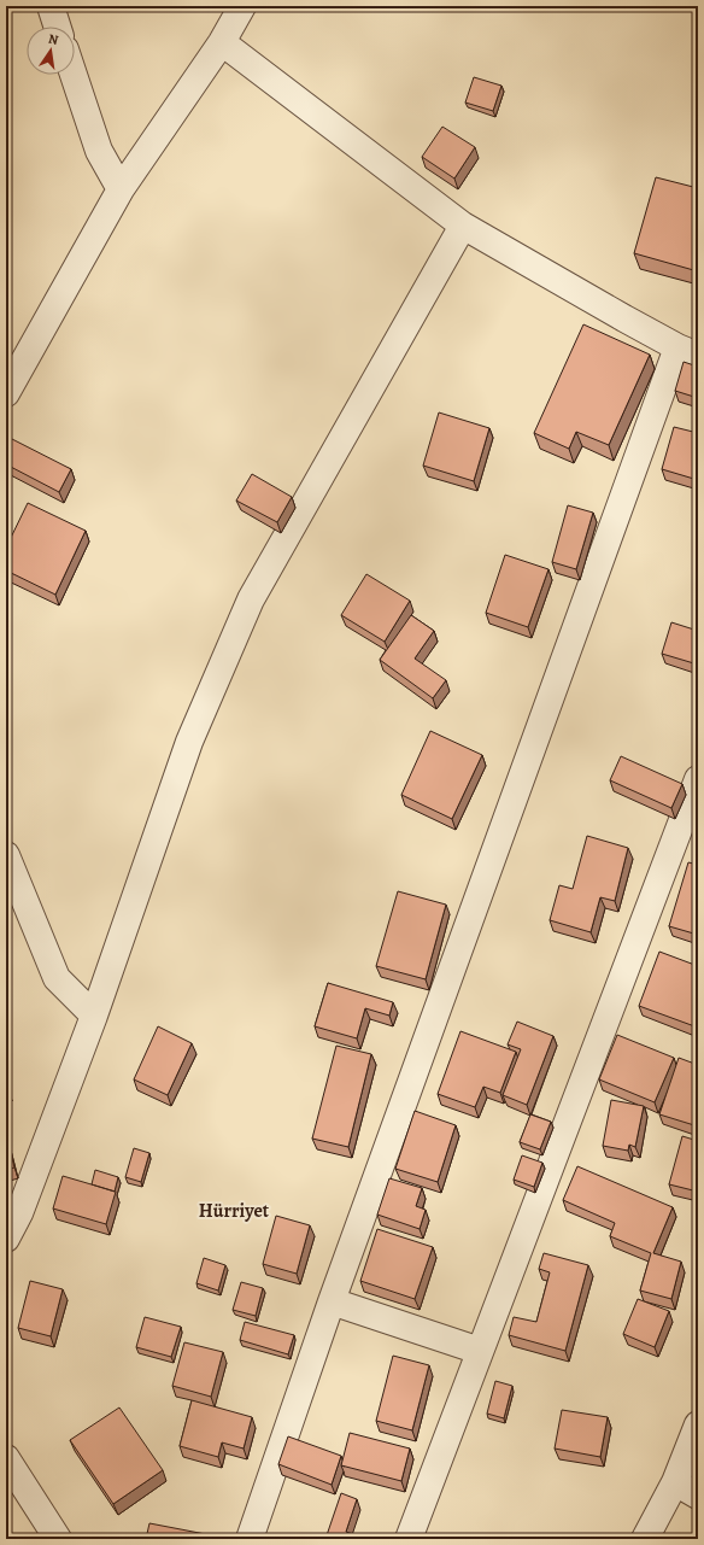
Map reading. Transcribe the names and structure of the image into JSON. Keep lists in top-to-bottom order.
{
  "districts": ["Hürriyet"],
  "north": "top"
}
